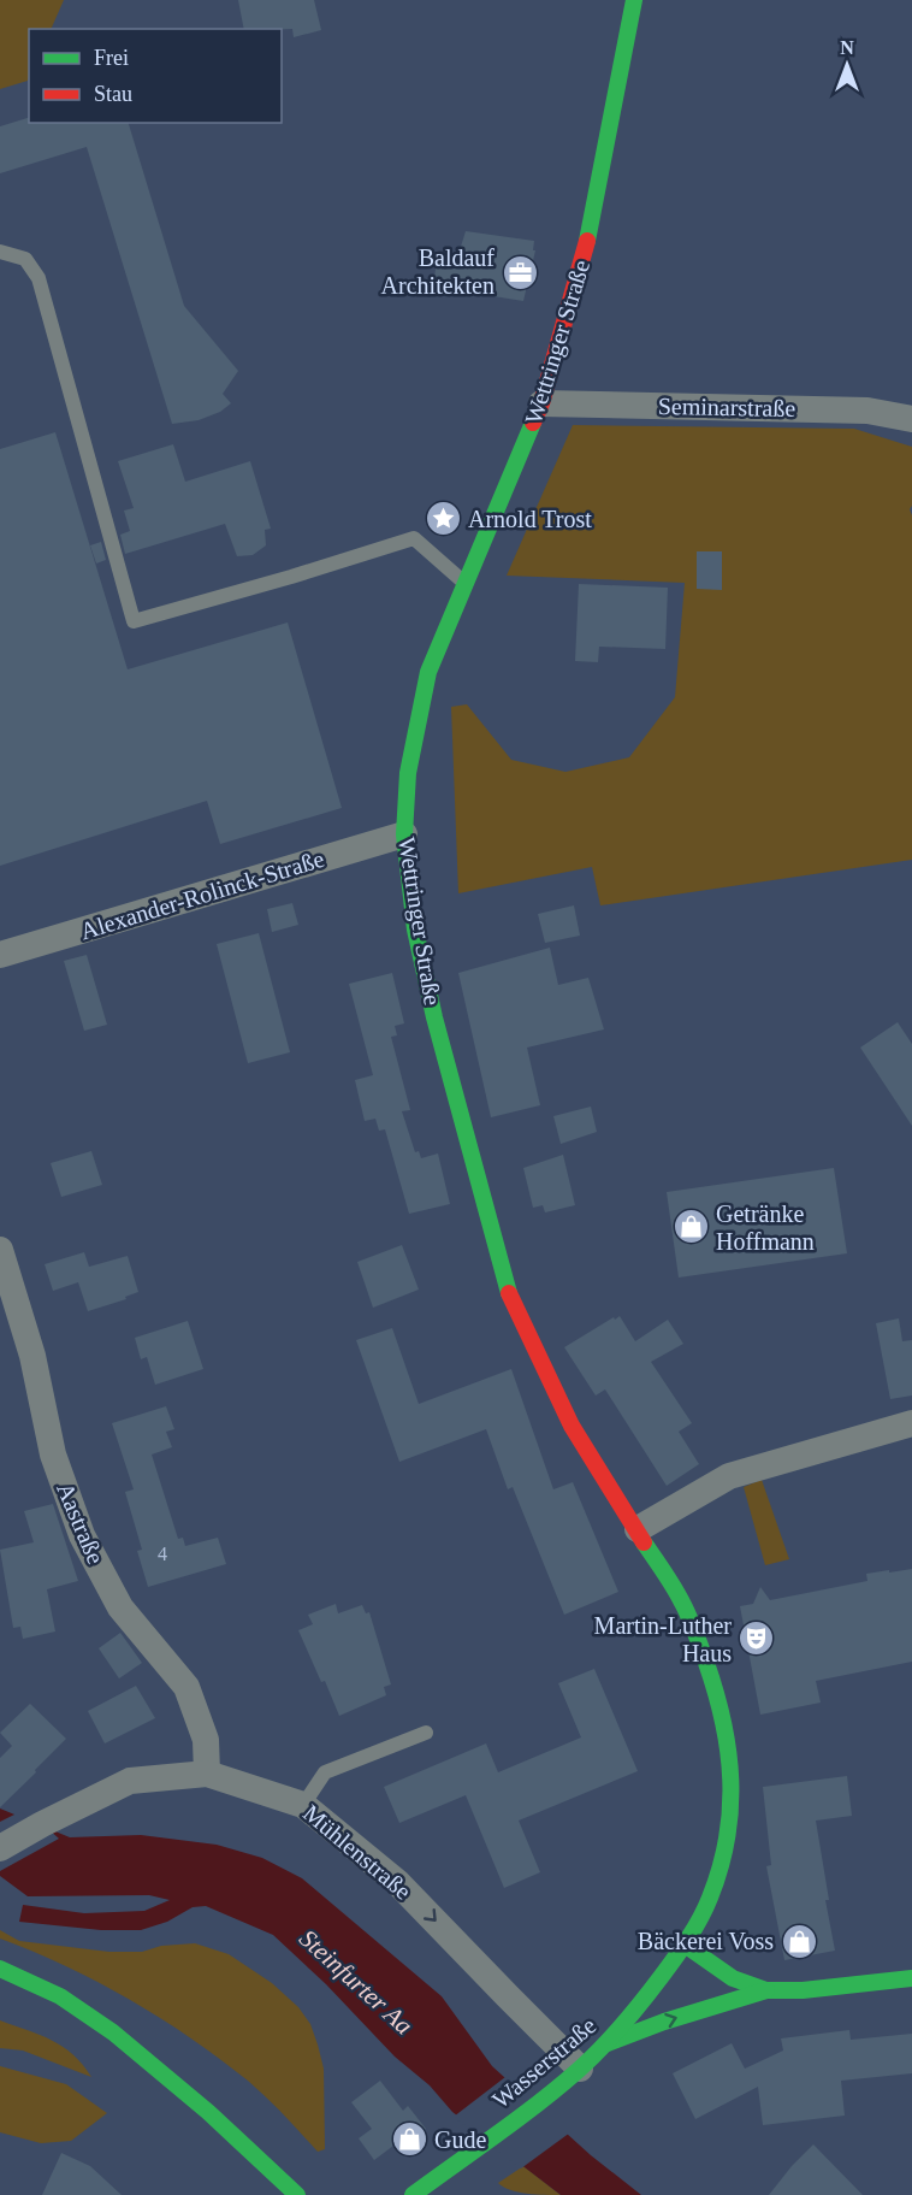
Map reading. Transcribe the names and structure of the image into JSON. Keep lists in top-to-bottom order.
{
  "streets": {
    "main road": ["Wettringer Straße", "Wasserstraße"],
    "street": [
      "Seminarstraße",
      "Alexander-Rolinck-Straße",
      "Aastraße",
      "Mühlenstraße"
    ]
  },
  "crossings": [
    ["Wettringer Straße", "Seminarstraße"],
    ["Wettringer Straße", "Alexander-Rolinck-Straße"],
    ["Wettringer Straße", "Wasserstraße"],
    ["Aastraße", "Mühlenstraße"],
    ["Mühlenstraße", "Wasserstraße"]
  ],
  "one_way": ["Mühlenstraße"],
  "water": ["Steinfurter Aa"],
  "places": {
    "office": ["Baldauf Architekten"],
    "place": ["Arnold Trost"],
    "shop": ["Getränke Hoffmann", "Bäckerei Voss", "Gude"],
    "theatre": ["Martin-Luther Haus"]
  },
  "house_numbers": ["4"],
  "legend": ["Frei", "Stau"],
  "north": "top"
}
